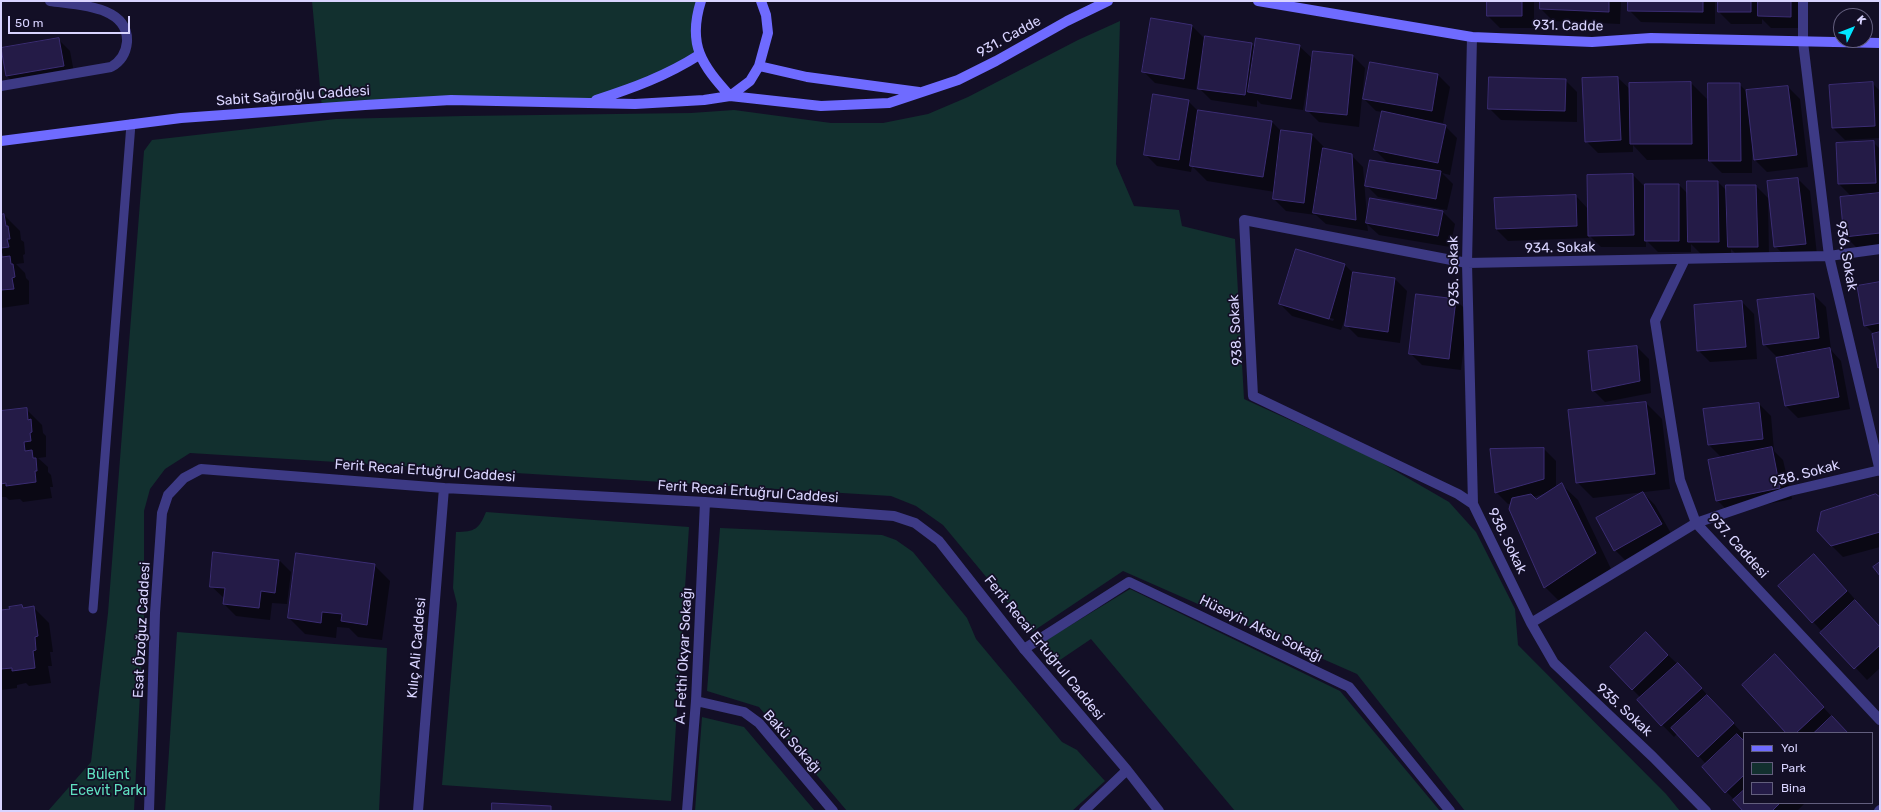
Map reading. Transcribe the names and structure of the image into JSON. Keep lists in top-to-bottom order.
{
  "streets": {
    "main road": ["931. Cadde", "Sabit Sağıroğlu Caddesi"],
    "street": [
      "934. Sokak",
      "936. Sokak",
      "935. Sokak",
      "938. Sokak",
      "Ferit Recai Ertuğrul Caddesi",
      "937. Caddesi",
      "Hüseyin Aksu Sokağı",
      "Esat Özoğuz Caddesi",
      "Kılıç Ali Caddesi",
      "A. Fethi Okyar Sokağı",
      "Bakü Sokağı"
    ]
  },
  "crossings": [
    ["931. Cadde", "Sabit Sağıroğlu Caddesi"],
    ["931. Cadde", "936. Sokak"],
    ["931. Cadde", "935. Sokak"],
    ["934. Sokak", "936. Sokak"],
    ["934. Sokak", "935. Sokak"],
    ["934. Sokak", "938. Sokak"],
    ["934. Sokak", "937. Caddesi"],
    ["936. Sokak", "938. Sokak"],
    ["935. Sokak", "938. Sokak"],
    ["938. Sokak", "937. Caddesi"],
    ["Ferit Recai Ertuğrul Caddesi", "Hüseyin Aksu Sokağı"],
    ["Ferit Recai Ertuğrul Caddesi", "Esat Özoğuz Caddesi"],
    ["Ferit Recai Ertuğrul Caddesi", "Kılıç Ali Caddesi"],
    ["Ferit Recai Ertuğrul Caddesi", "A. Fethi Okyar Sokağı"],
    ["A. Fethi Okyar Sokağı", "Bakü Sokağı"]
  ],
  "parks": ["Bülent Ecevit Parkı"],
  "legend": ["Yol", "Park", "Bina"],
  "scale_bar": "50 m",
  "north": "top right"
}
